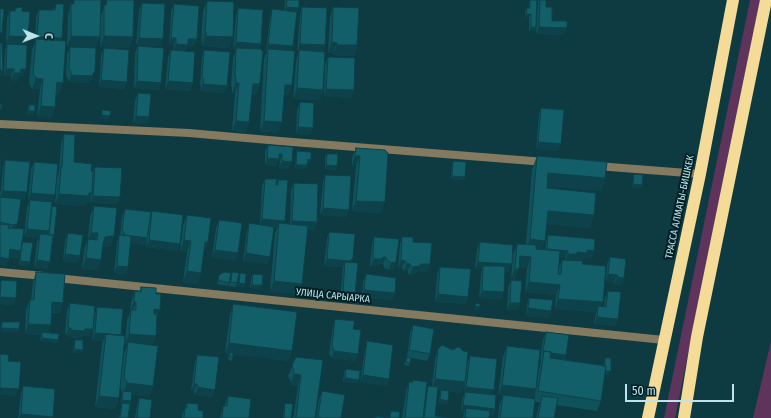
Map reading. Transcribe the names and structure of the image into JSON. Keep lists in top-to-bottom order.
{
  "streets": {
    "highway": ["ТРАССА АЛМАТЫ-БИШКЕК"],
    "street": ["УЛИЦА САРЫАРКА"]
  },
  "crossings": [
    ["ТРАССА АЛМАТЫ-БИШКЕК", "УЛИЦА САРЫАРКА"]
  ],
  "scale_bar": "50 m",
  "north": "right"
}
